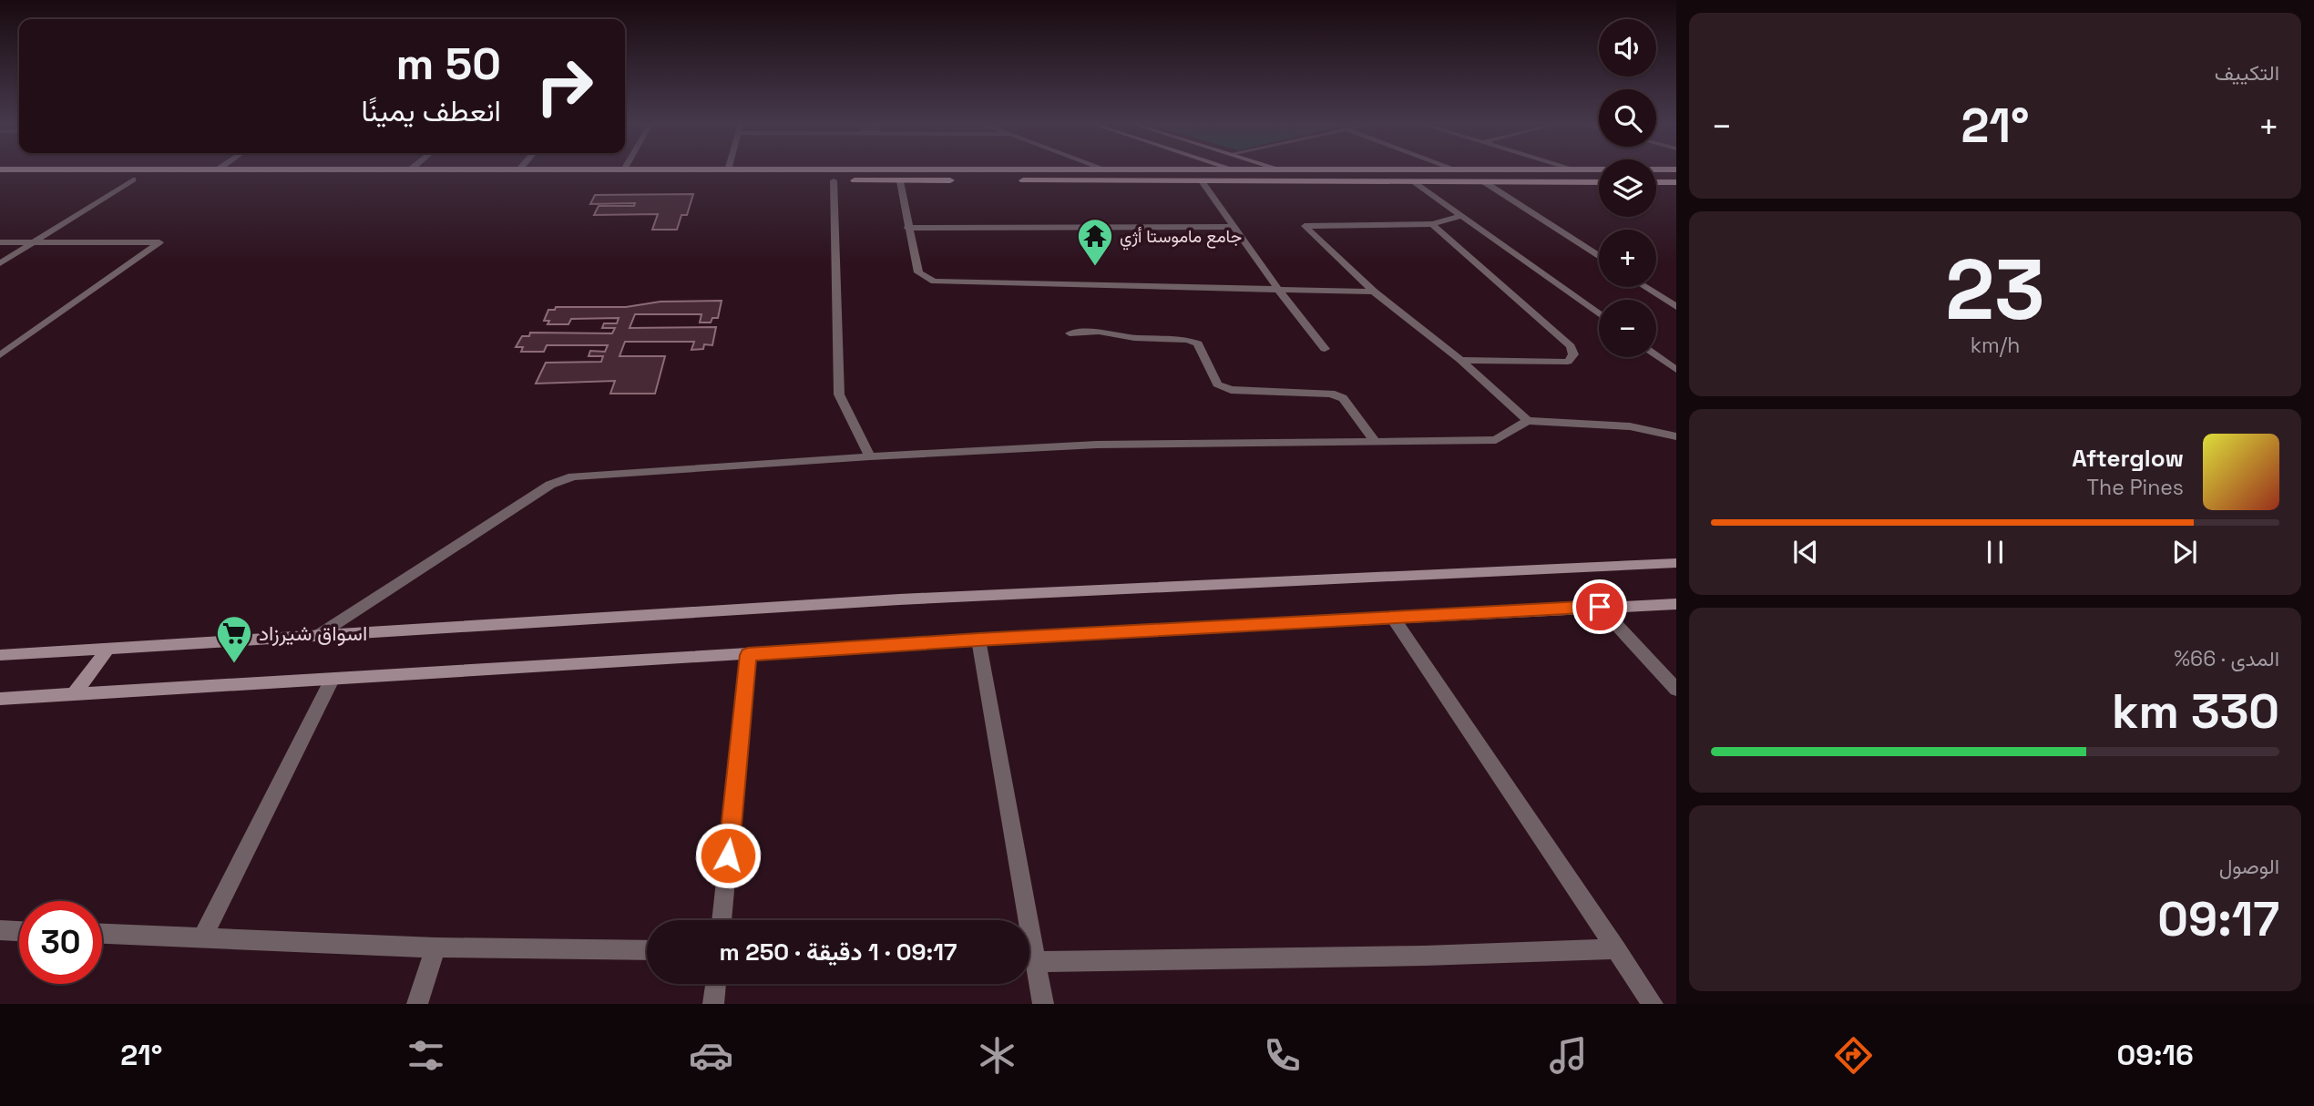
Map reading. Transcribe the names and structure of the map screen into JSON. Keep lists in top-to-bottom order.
{
  "places": {
    "temple": ["جامع ماموستا أژي"],
    "supermarket": ["اسواق شيرزاد"]
  },
  "page": {
    "tile": [
      "التكييف",
      ["23", "km/h"],
      ["المدى · 66%", "330 km"],
      ["الوصول", "09:17"]
    ],
    "map_buttons": ["+", "−"],
    "turn": ["50 m", "انعطف يمينًا"],
    "heat": ["−", "21°", "+"],
    "song": ["Afterglow", "The Pines"],
    "limit": "30",
    "trip": "09:17 · 1 دقيقة · 250 m",
    "tabs": ["09:16", "21°"]
  }
}
